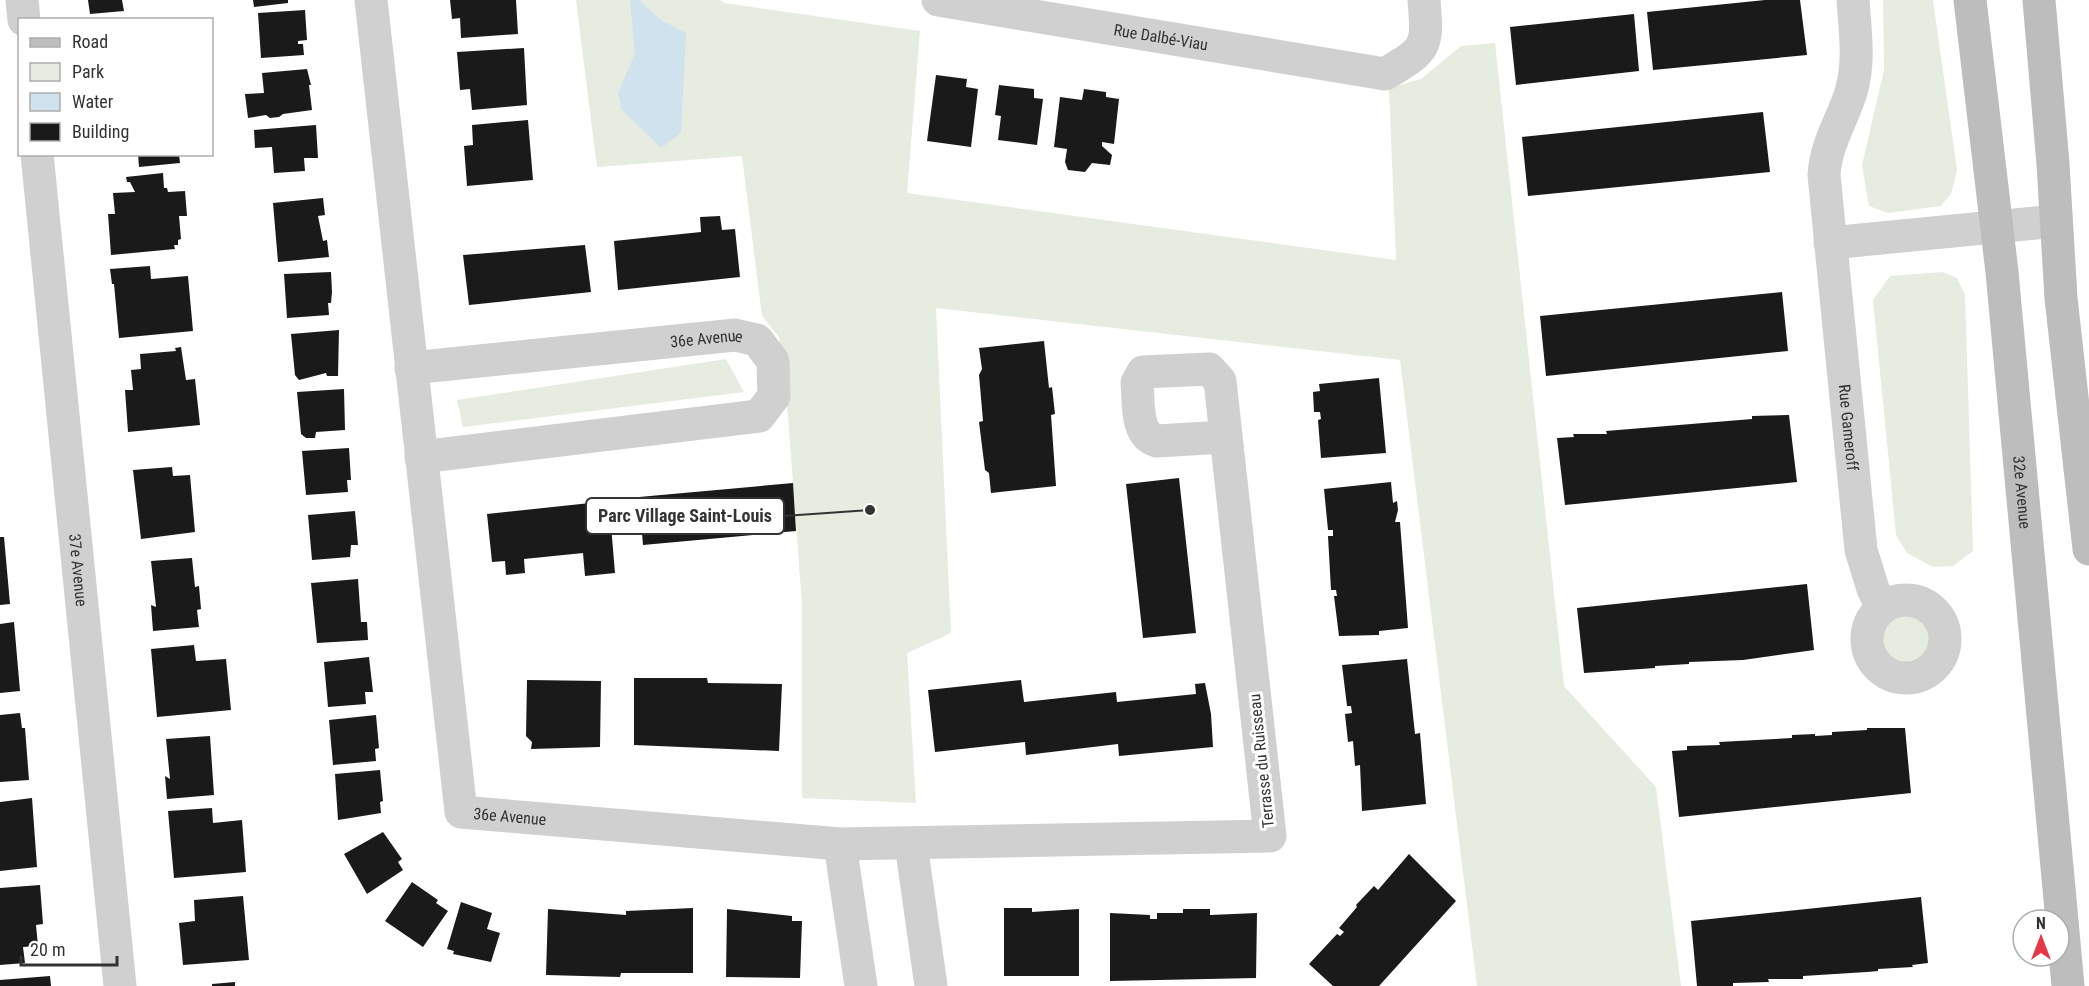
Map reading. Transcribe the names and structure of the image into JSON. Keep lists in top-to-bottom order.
{
  "streets": {
    "main road": ["32e Avenue"],
    "street": [
      "Rue Dalbé-Viau",
      "36e Avenue",
      "Rue Gameroff",
      "37e Avenue",
      "Terrasse du Ruisseau"
    ]
  },
  "crossings": [
    ["36e Avenue", "Terrasse du Ruisseau"]
  ],
  "places": ["Parc Village Saint-Louis"],
  "legend": [
    "Road",
    "Park",
    "Water",
    "Building"
  ],
  "scale_bar": "20 m",
  "north": "top"
}
